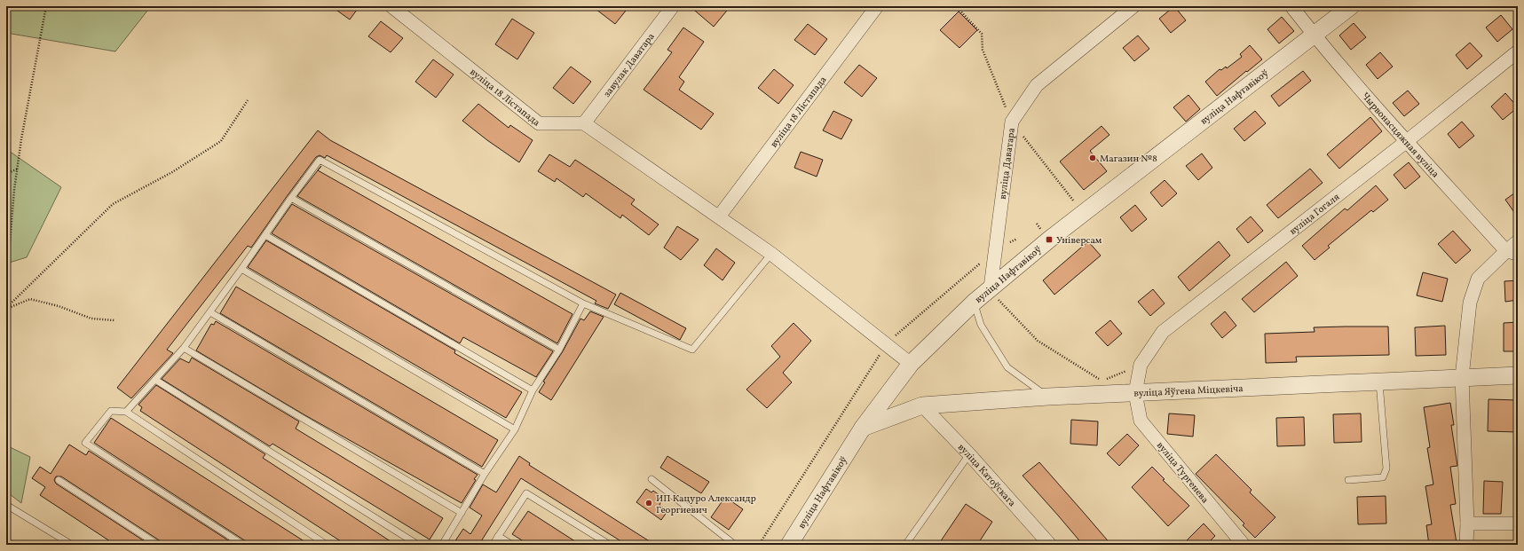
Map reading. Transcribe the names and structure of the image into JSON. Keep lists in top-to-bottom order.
{
  "streets": {
    "street": [
      "завулак Даватара",
      "вуліца 18 Лістапада",
      "вуліца Нафтавікоў",
      "Чырвонасцяжная вуліца",
      "вуліца Даватара",
      "вуліца Гогаля",
      "вуліца Яўгена Міцкевіча",
      "вуліца Тургенева",
      "вуліца Катоўскага"
    ]
  },
  "crossings": [
    ["завулак Даватара", "вуліца 18 Лістапада"],
    ["вуліца Нафтавікоў", "Чырвонасцяжная вуліца"],
    ["вуліца Нафтавікоў", "вуліца Даватара"],
    ["вуліца Нафтавікоў", "вуліца Яўгена Міцкевіча"],
    ["Чырвонасцяжная вуліца", "вуліца Гогаля"],
    ["вуліца Гогаля", "вуліца Яўгена Міцкевіча"],
    ["вуліца Гогаля", "вуліца Тургенева"],
    ["вуліца Яўгена Міцкевіча", "вуліца Тургенева"],
    ["вуліца Яўгена Міцкевіча", "вуліца Катоўскага"]
  ],
  "places": {
    "other": ["Магазин №8", "ИП Кацуро Александр Георгиевич"],
    "transit": ["Універсам"]
  }
}
